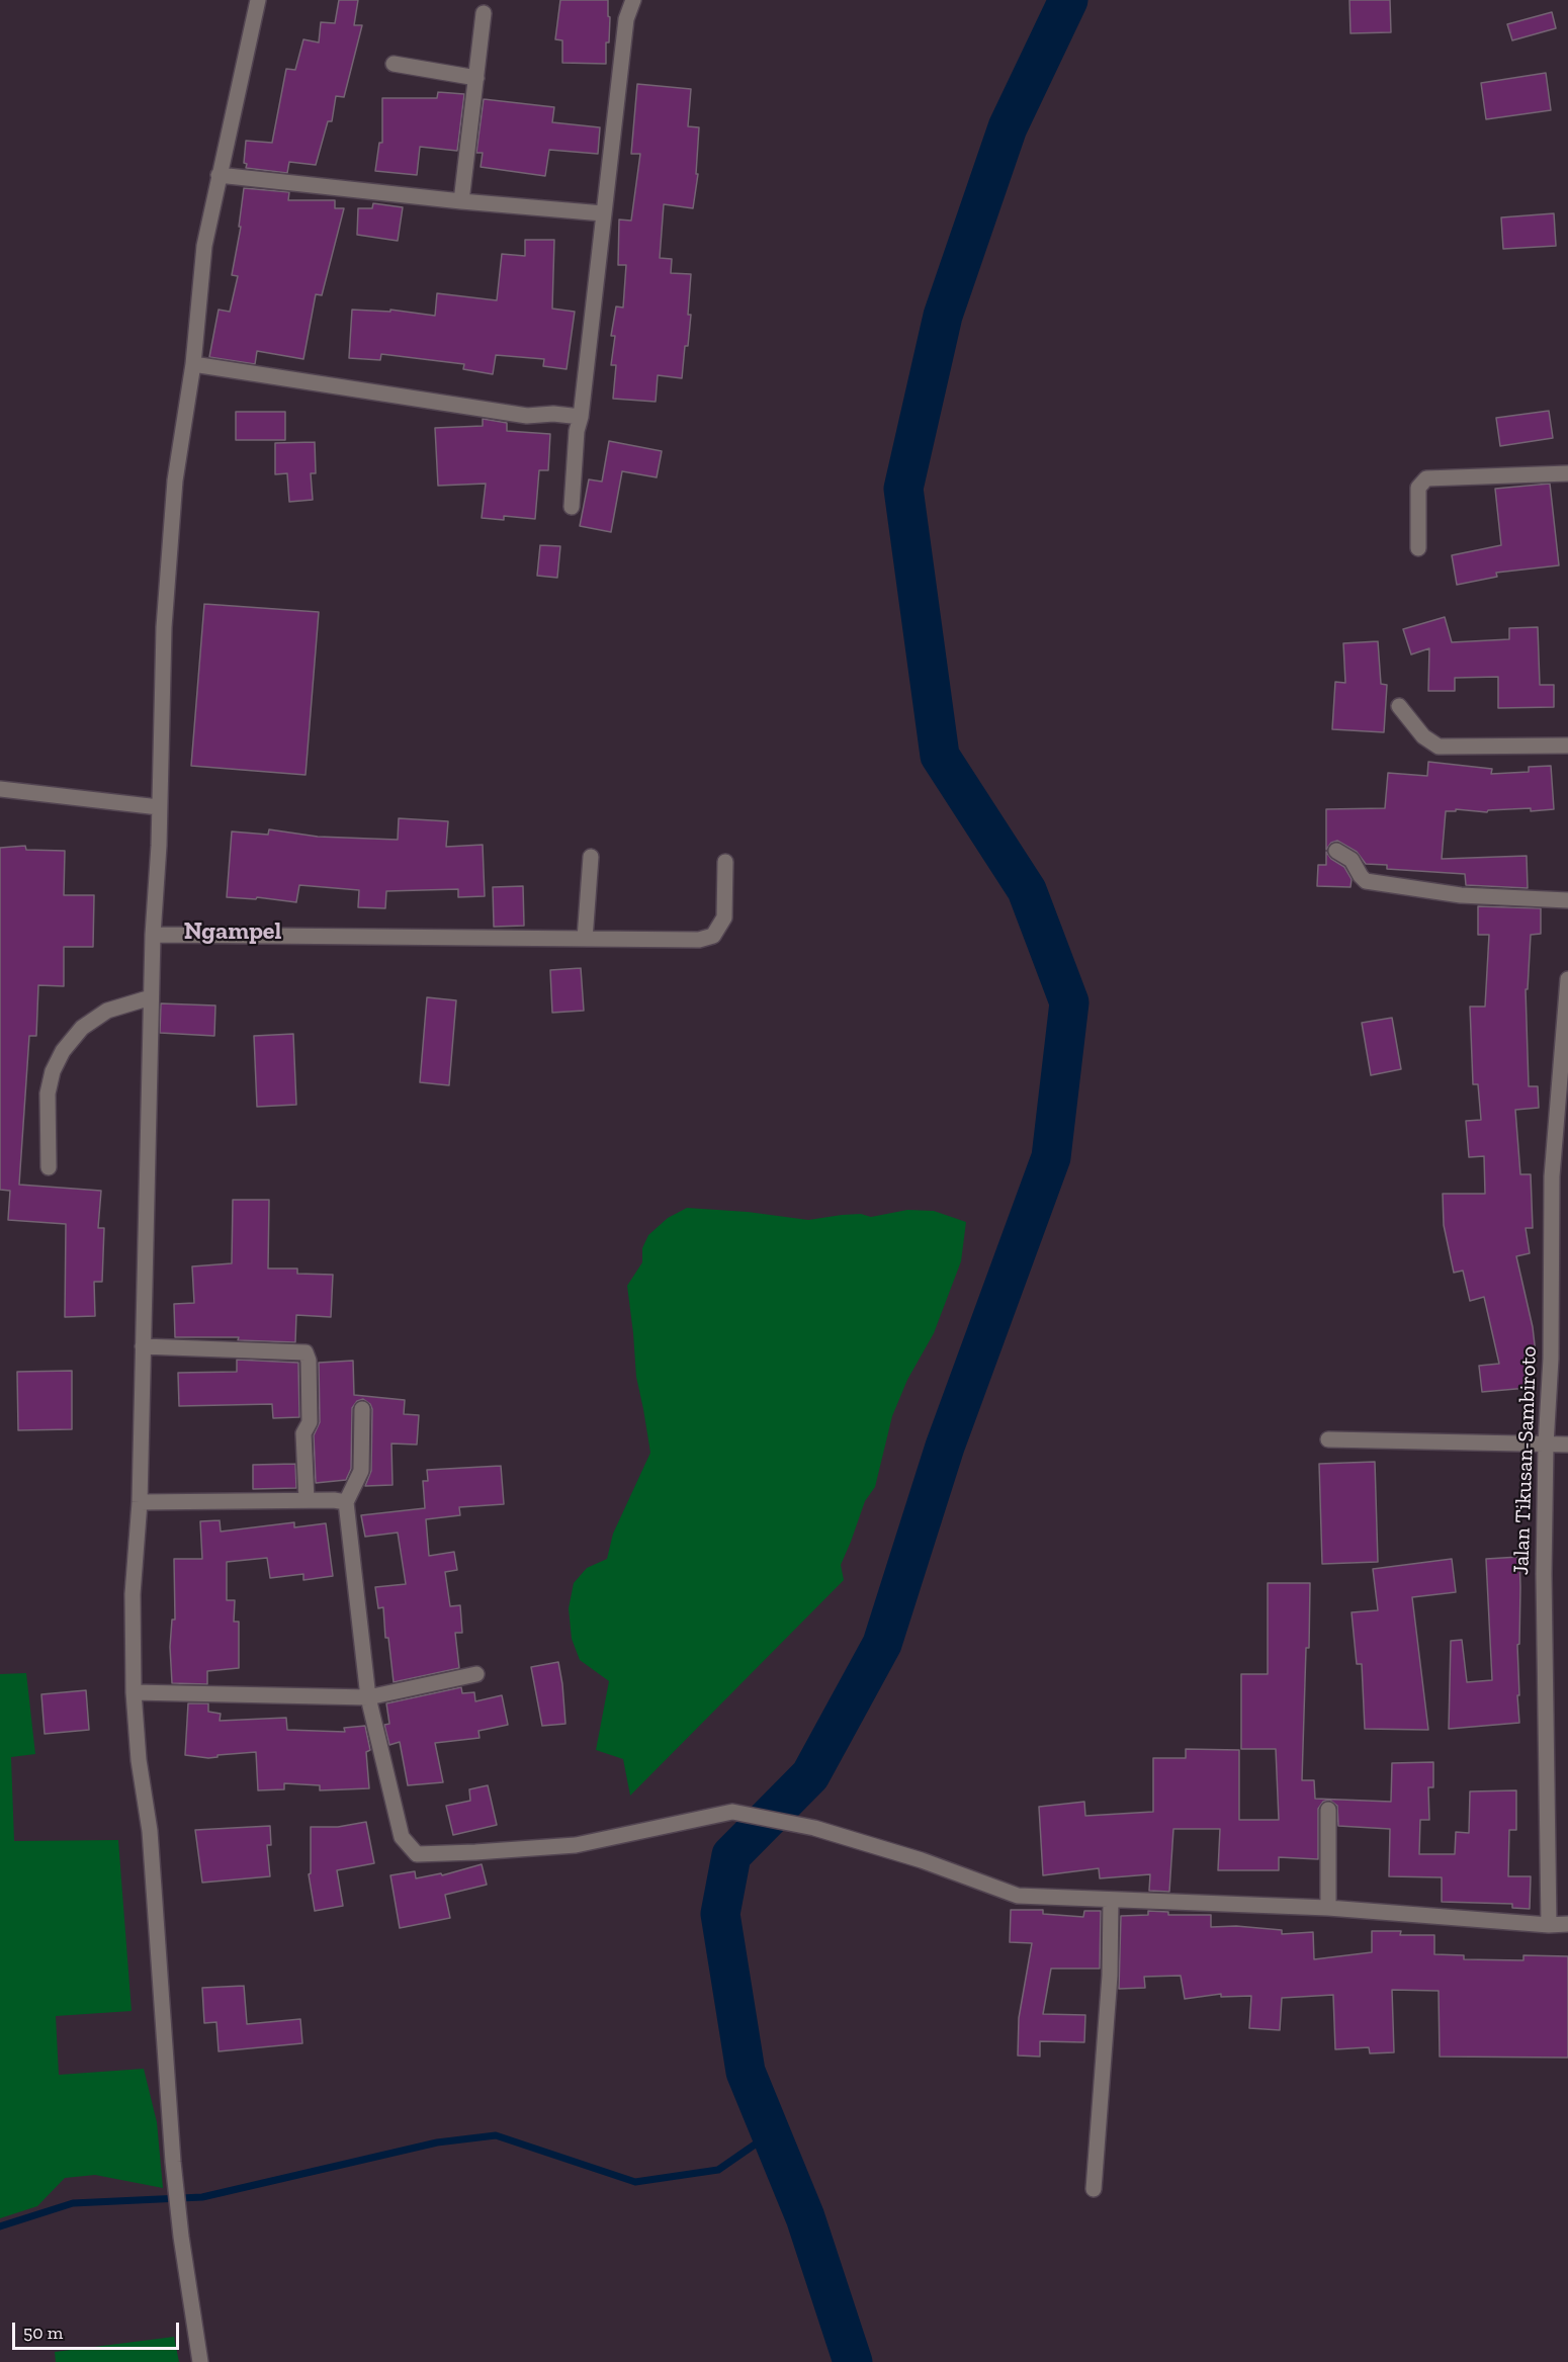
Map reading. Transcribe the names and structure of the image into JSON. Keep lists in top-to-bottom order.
{
  "streets": {
    "street": ["Jalan Tikusan-Sambiroto"]
  },
  "districts": ["Ngampel"],
  "scale_bar": "50 m"
}
